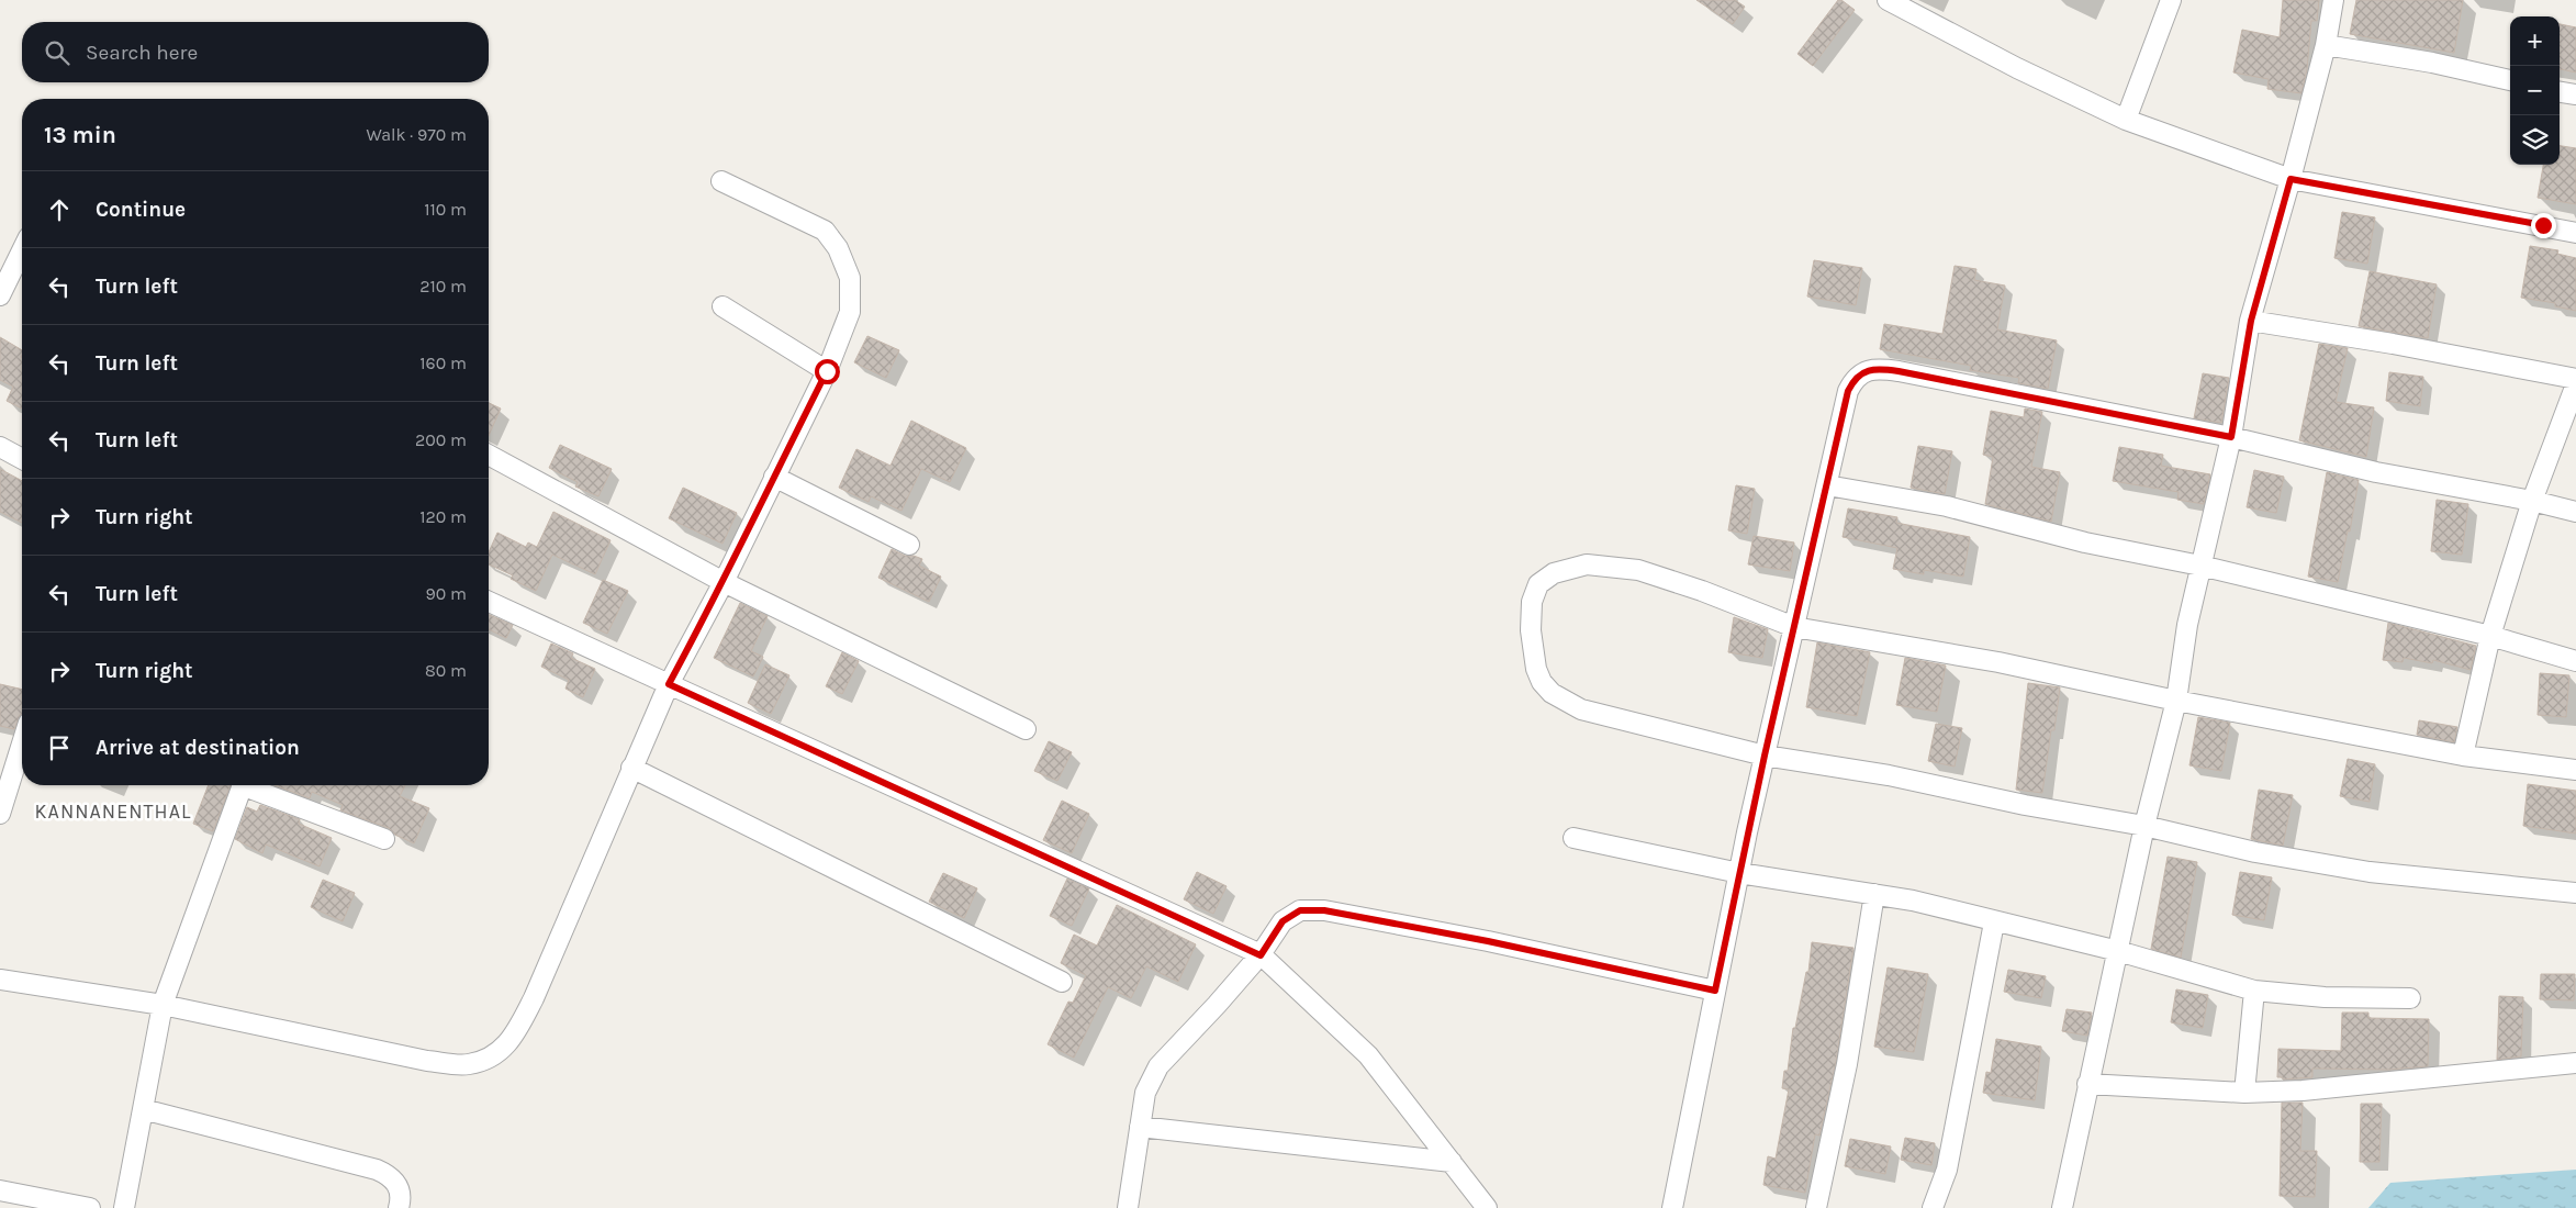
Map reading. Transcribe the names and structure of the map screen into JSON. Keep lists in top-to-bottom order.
{
  "districts": ["KANNANENTHAL"],
  "page": {
    "map_buttons": ["+", "−"],
    "search": "Search here",
    "heading": ["13 min", "Walk · 970 m"],
    "list": [
      ["Continue", "110 m"],
      ["Turn left", "210 m"],
      ["Turn left", "160 m"],
      ["Turn left", "200 m"],
      ["Turn right", "120 m"],
      ["Turn left", "90 m"],
      ["Turn right", "80 m"],
      "Arrive at destination"
    ]
  }
}
